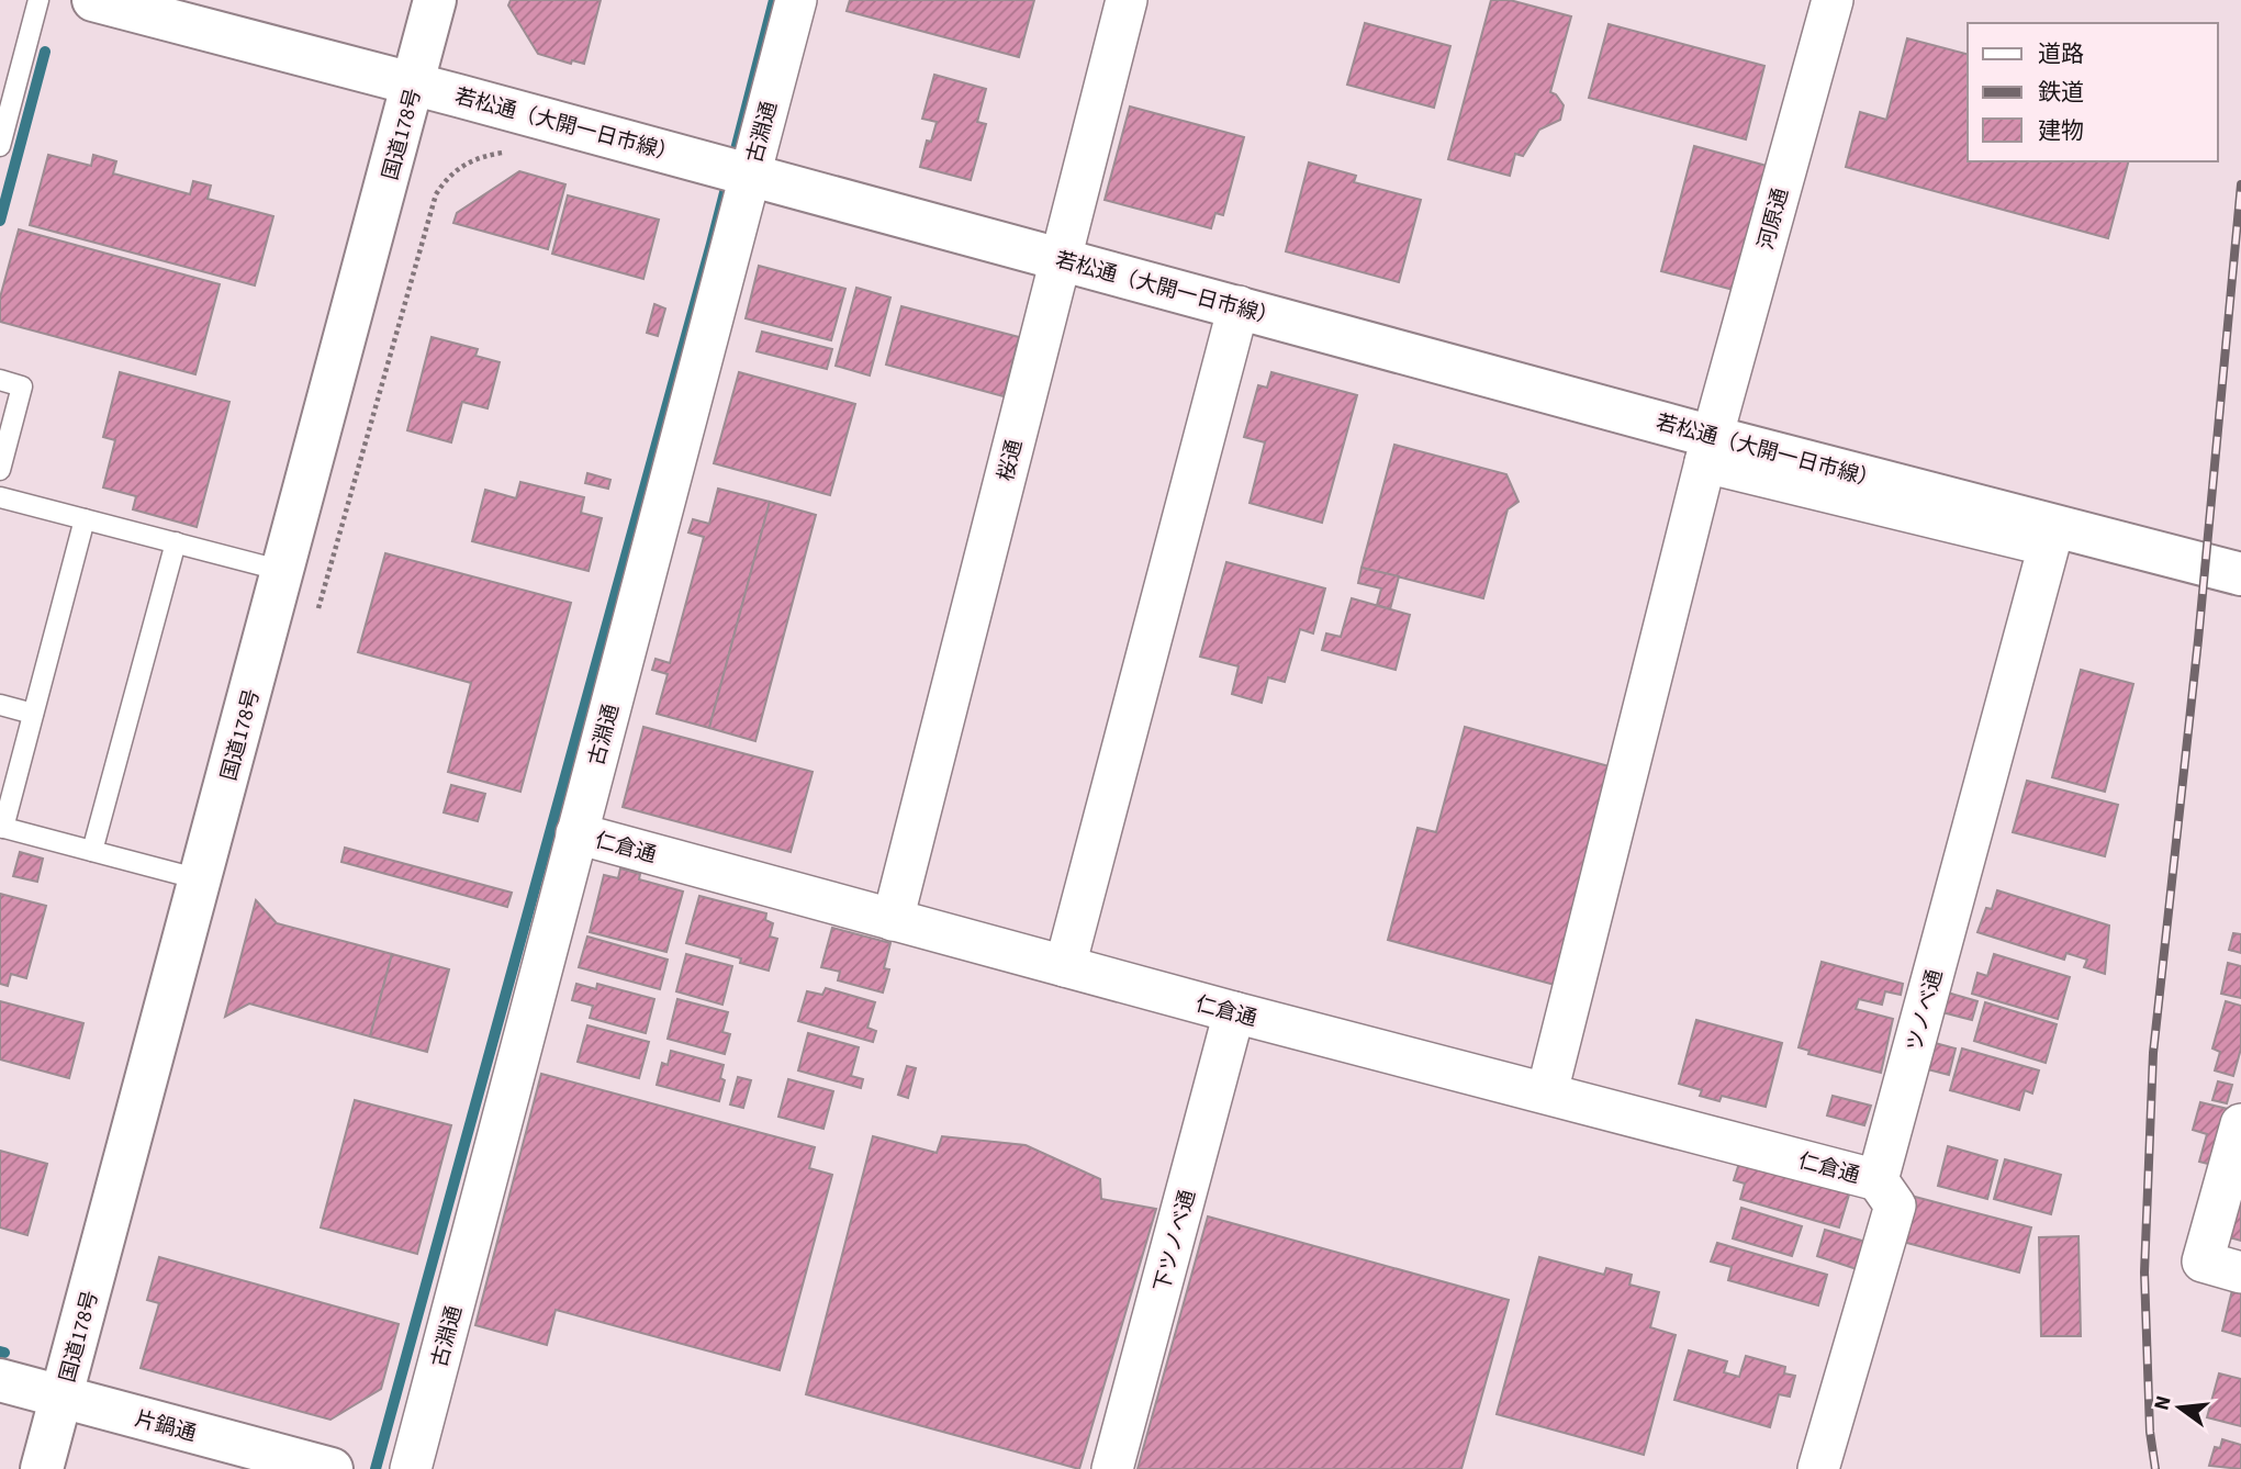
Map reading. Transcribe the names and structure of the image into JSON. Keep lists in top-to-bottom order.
{
  "streets": {
    "main road": ["若松通（大開一日市線）", "国道178号", "片鍋通"],
    "street": [
      "古淵通",
      "河原通",
      "桜通",
      "仁倉通",
      "ツノベ通",
      "下ツノベ通"
    ]
  },
  "crossings": [
    ["若松通（大開一日市線）", "古淵通"],
    ["若松通（大開一日市線）", "国道178号"],
    ["若松通（大開一日市線）", "河原通"],
    ["若松通（大開一日市線）", "桜通"],
    ["若松通（大開一日市線）", "ツノベ通"],
    ["古淵通", "仁倉通"],
    ["国道178号", "片鍋通"],
    ["河原通", "仁倉通"],
    ["河原通", "ツノベ通"],
    ["桜通", "仁倉通"],
    ["仁倉通", "ツノベ通"],
    ["仁倉通", "下ツノベ通"]
  ],
  "legend": ["道路", "鉄道", "建物"],
  "north": "left"
}
